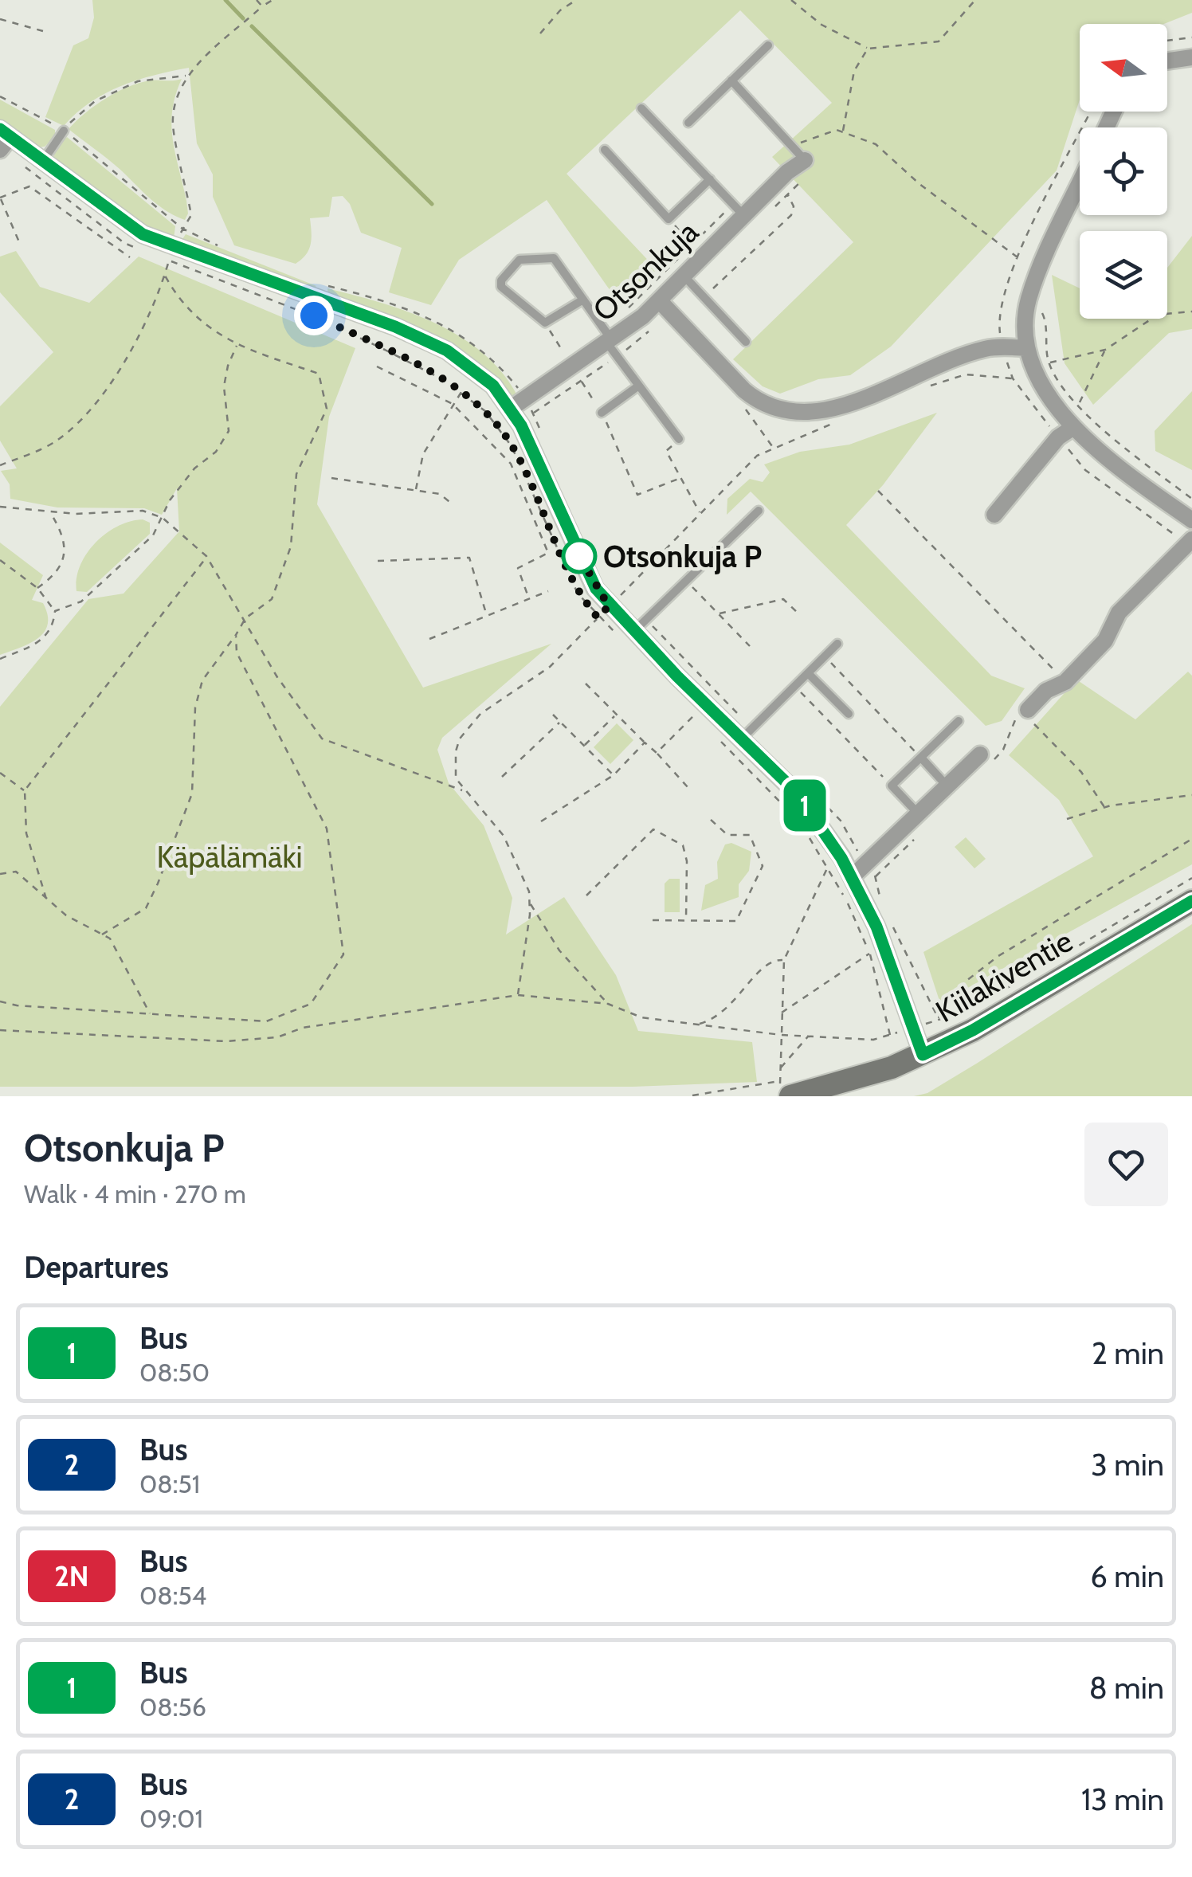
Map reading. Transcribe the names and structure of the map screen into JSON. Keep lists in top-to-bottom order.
{
  "streets": {
    "street": ["Otsonkuja", "Kiilakiventie"]
  },
  "parks": ["Käpälämäki"],
  "places": ["Otsonkuja P"],
  "lines": ["bus line 1"],
  "north": "left",
  "page": {
    "on_map": "1",
    "heading": [
      ["Otsonkuja P", "Walk · 4 min · 270 m"],
      "Departures"
    ],
    "list": [
      {
        "mark": "1",
        "name": "Bus",
        "note": "08:50",
        "value": "2 min"
      },
      {
        "mark": "2",
        "name": "Bus",
        "note": "08:51",
        "value": "3 min"
      },
      {
        "mark": "2N",
        "name": "Bus",
        "note": "08:54",
        "value": "6 min"
      },
      {
        "mark": "1",
        "name": "Bus",
        "note": "08:56",
        "value": "8 min"
      },
      {
        "mark": "2",
        "name": "Bus",
        "note": "09:01",
        "value": "13 min"
      }
    ]
  }
}
